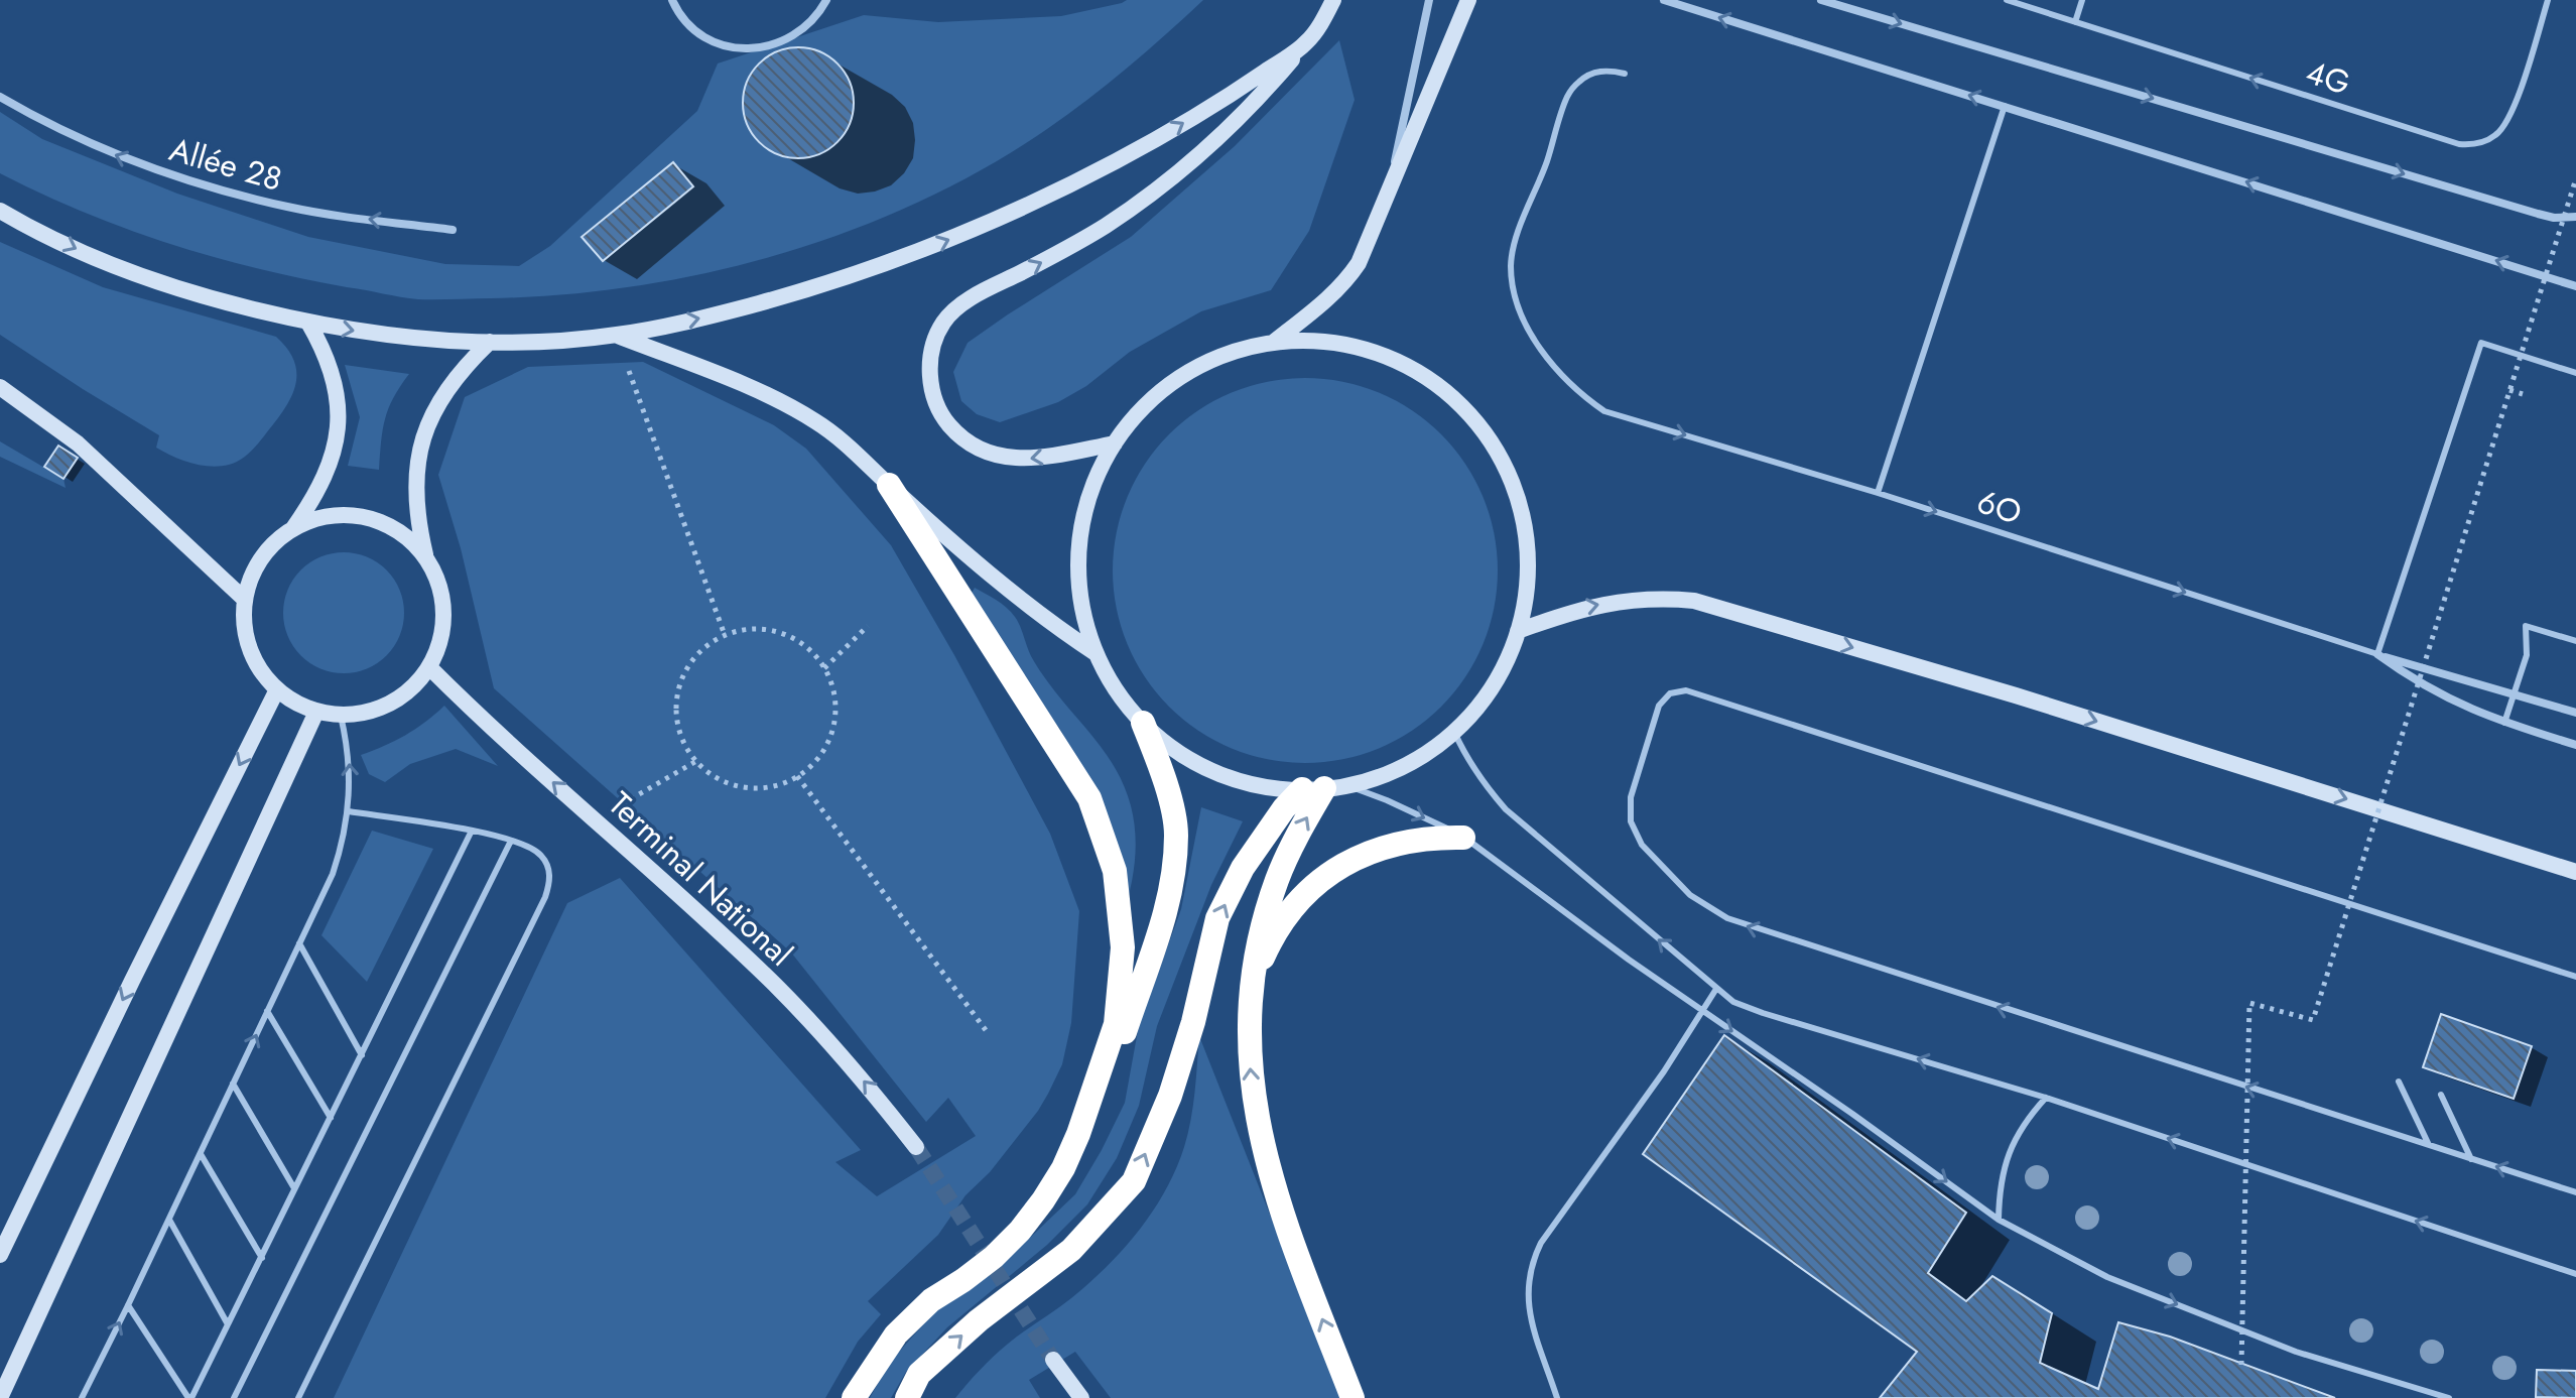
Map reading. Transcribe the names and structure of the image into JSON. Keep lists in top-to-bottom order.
{
  "streets": {
    "main road": ["Terminal National"],
    "street": ["Allée 28"],
    "lane": ["4G", "6O"]
  },
  "one_way": ["4G", "Allée 28", "Terminal National"]
}
